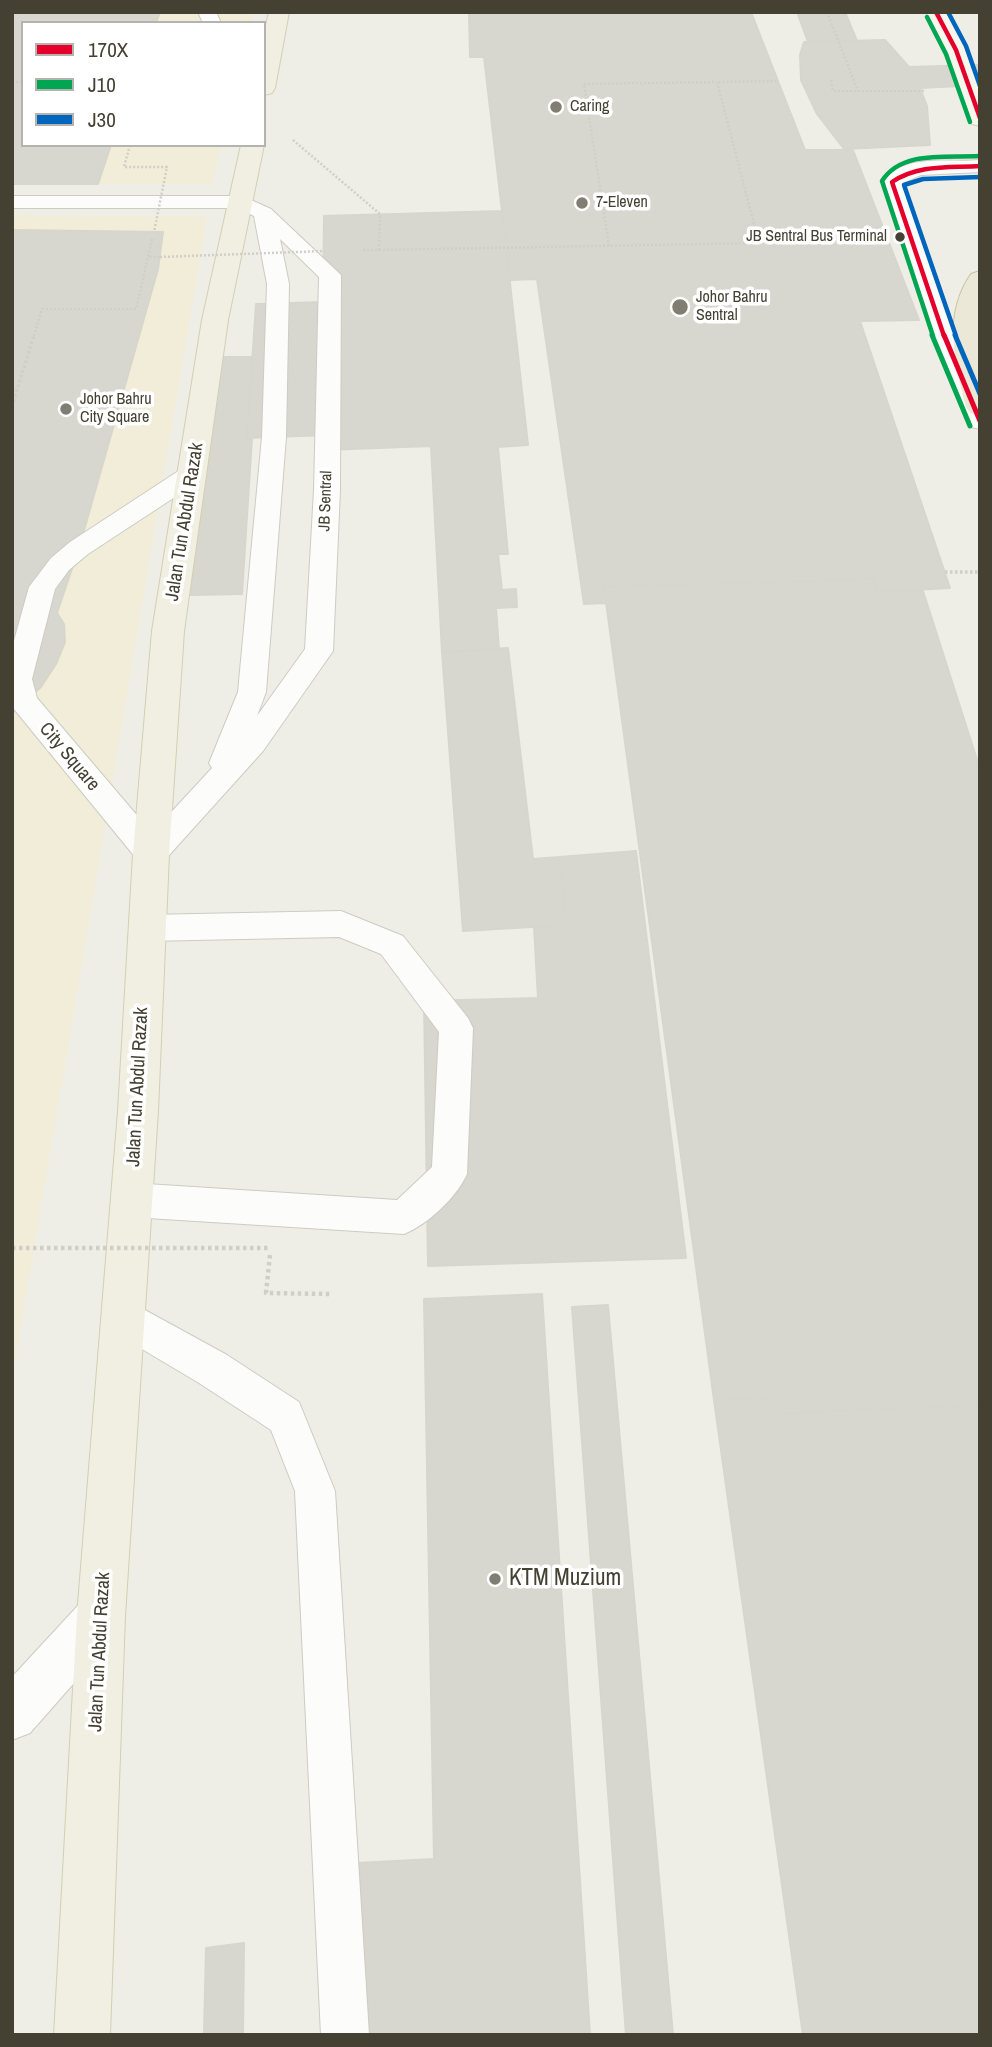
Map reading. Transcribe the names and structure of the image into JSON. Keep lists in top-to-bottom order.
{
  "streets": {
    "main road": ["Jalan Tun Abdul Razak"],
    "lane": ["JB Sentral", "City Square"]
  },
  "crossings": [
    ["JB Sentral", "Jalan Tun Abdul Razak"],
    ["JB Sentral", "City Square"],
    ["Jalan Tun Abdul Razak", "City Square"]
  ],
  "places": [
    "Caring",
    "7-Eleven",
    "JB Sentral Bus Terminal",
    "Johor Bahru Sentral",
    "Johor Bahru City Square",
    "KTM Muzium"
  ],
  "lines": ["transit line 170X", "transit line J30", "transit line J10"],
  "legend": ["170X", "J10", "J30"]
}
